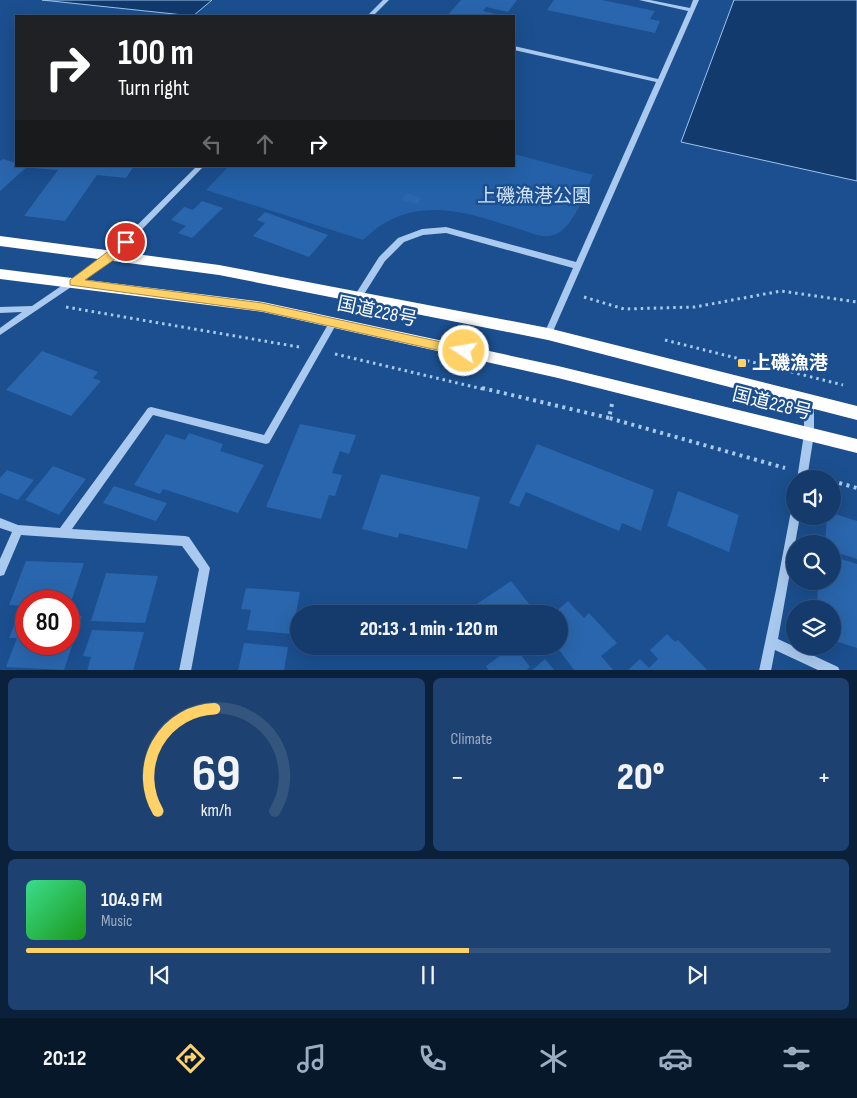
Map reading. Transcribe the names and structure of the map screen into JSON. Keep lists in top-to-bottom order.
{
  "streets": {
    "highway": ["国道228号"]
  },
  "parks": ["上磯漁港公園"],
  "places": {
    "transit": ["上磯漁港"]
  },
  "page": {
    "turn": ["100 m", "Turn right"],
    "limit": "80",
    "trip": "20:13 · 1 min · 120 m",
    "tile": "Climate",
    "heat": ["−", "20°", "+"],
    "song": ["104.9 FM", "Music"],
    "tabs": "20:12",
    "gauge": ["69", "km/h"]
  }
}
